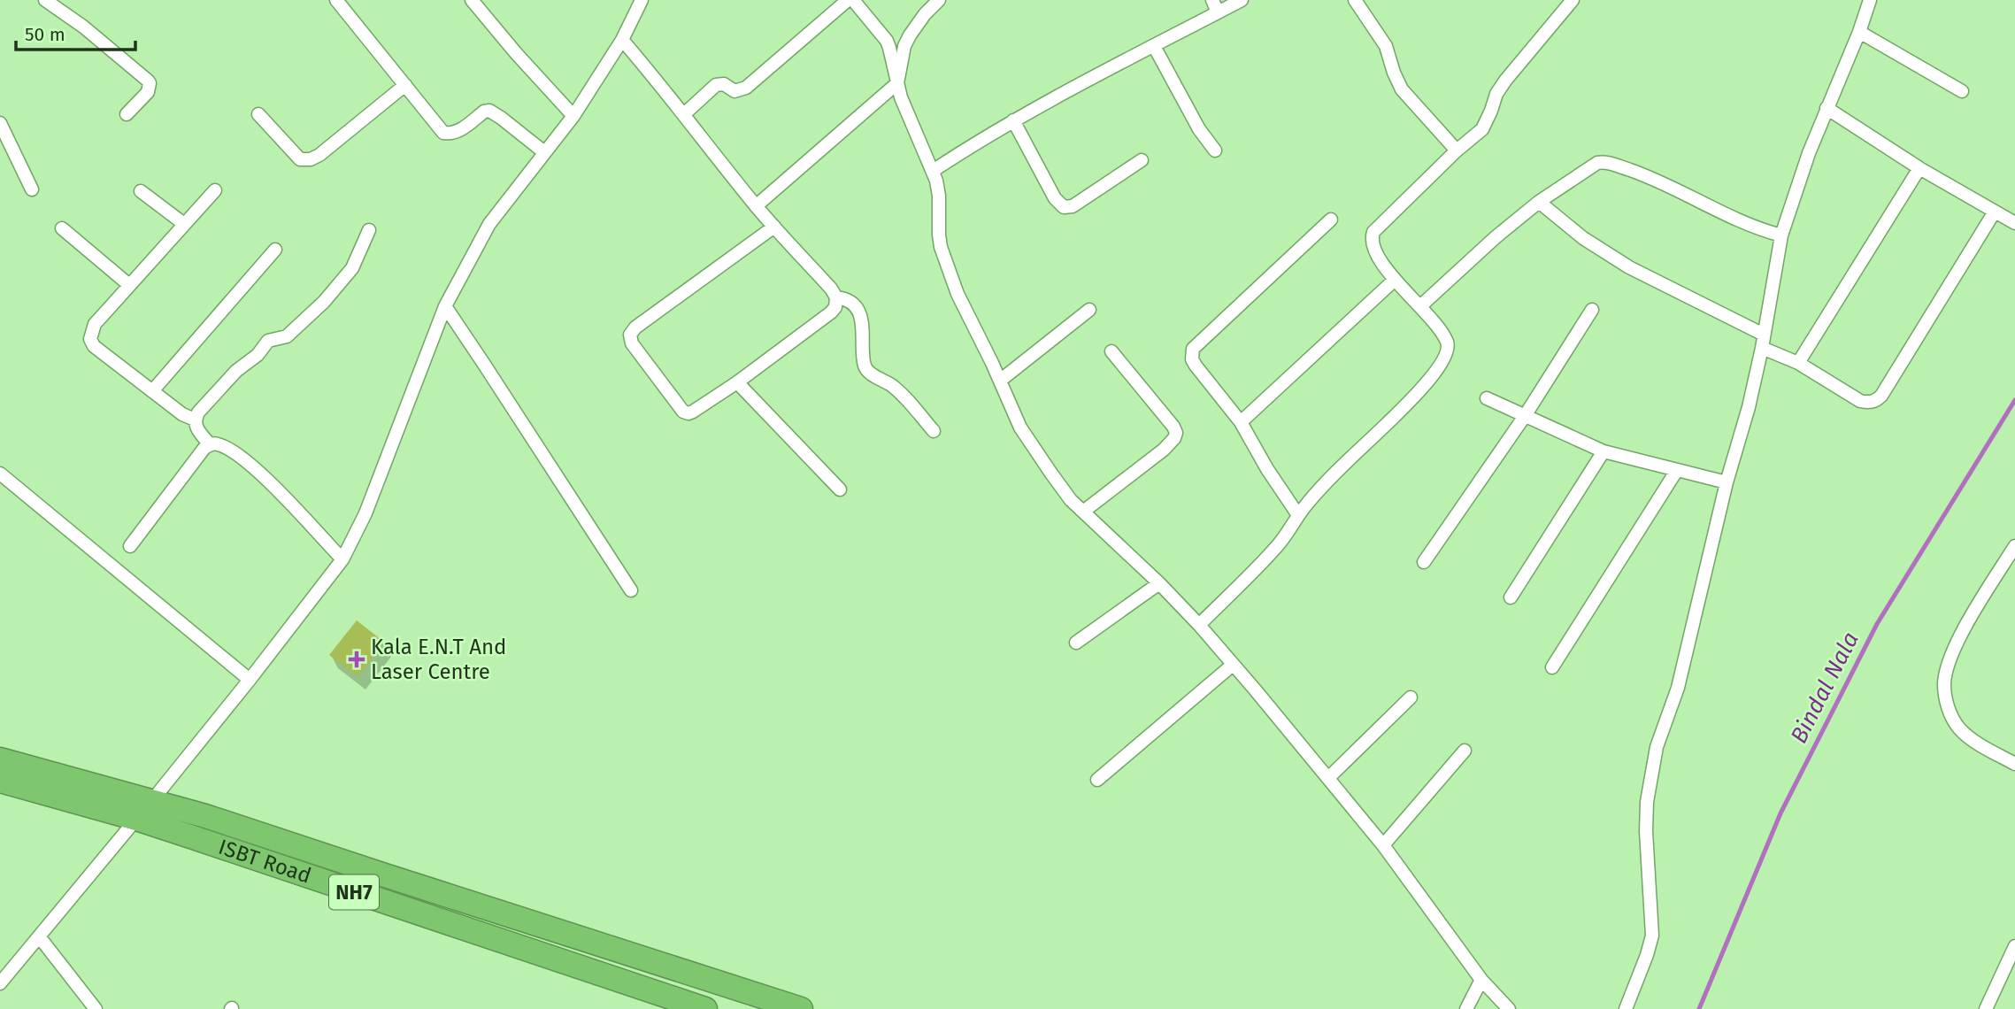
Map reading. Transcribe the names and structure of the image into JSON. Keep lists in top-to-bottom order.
{
  "streets": {
    "highway": ["ISBT Road", "NH7"]
  },
  "water": ["Bindal Nala"],
  "places": {
    "health": ["Kala E.N.T And Laser Centre"]
  },
  "scale_bar": "50 m"
}
